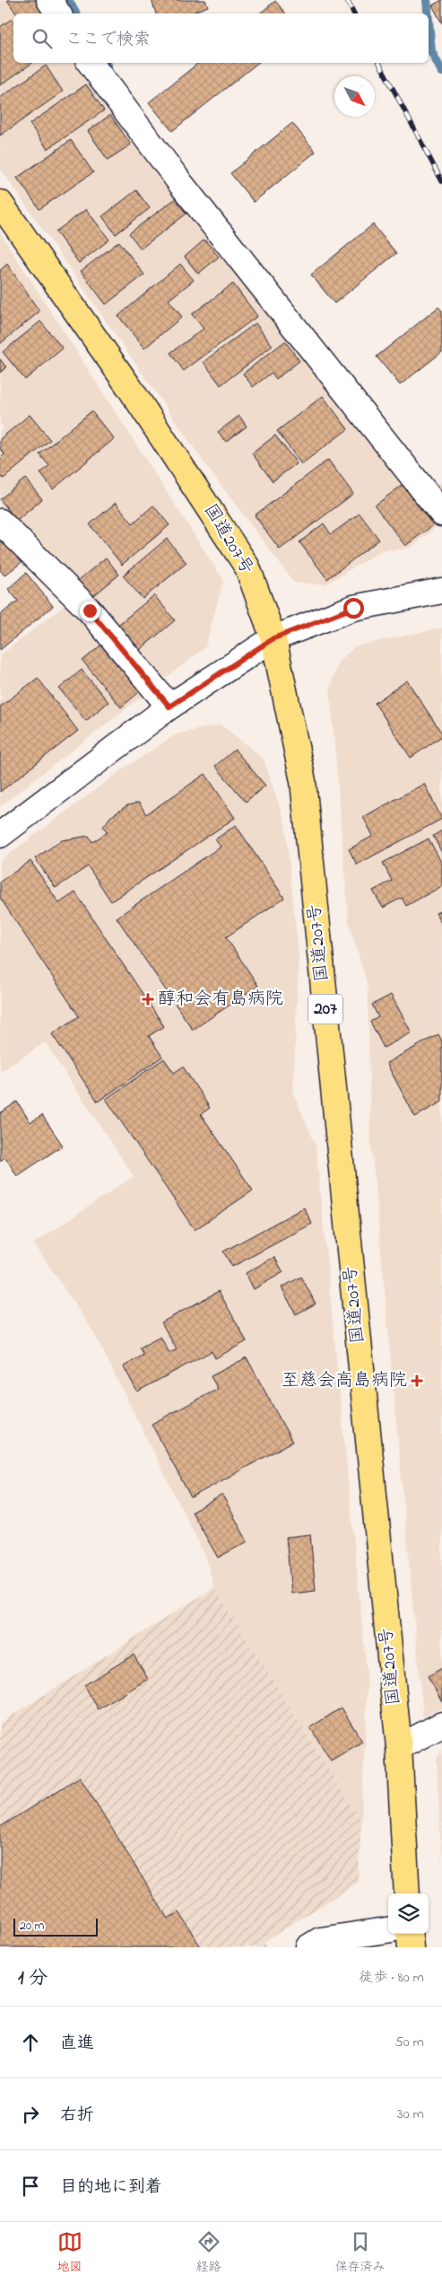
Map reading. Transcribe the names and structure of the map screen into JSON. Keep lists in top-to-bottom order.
{
  "streets": {
    "highway": ["国道207号", "207"]
  },
  "places": {
    "health": ["醇和会有島病院", "至慈会高島病院"]
  },
  "scale_bar": "20 m",
  "north": "bottom right",
  "page": {
    "search": "ここで検索",
    "scale": "20 m",
    "heading": ["1 分", "徒歩 · 80 m"],
    "list": [
      ["直進", "50 m"],
      ["右折", "30 m"],
      "目的地に到着"
    ],
    "nav": ["地図", "経路", "保存済み"]
  }
}
